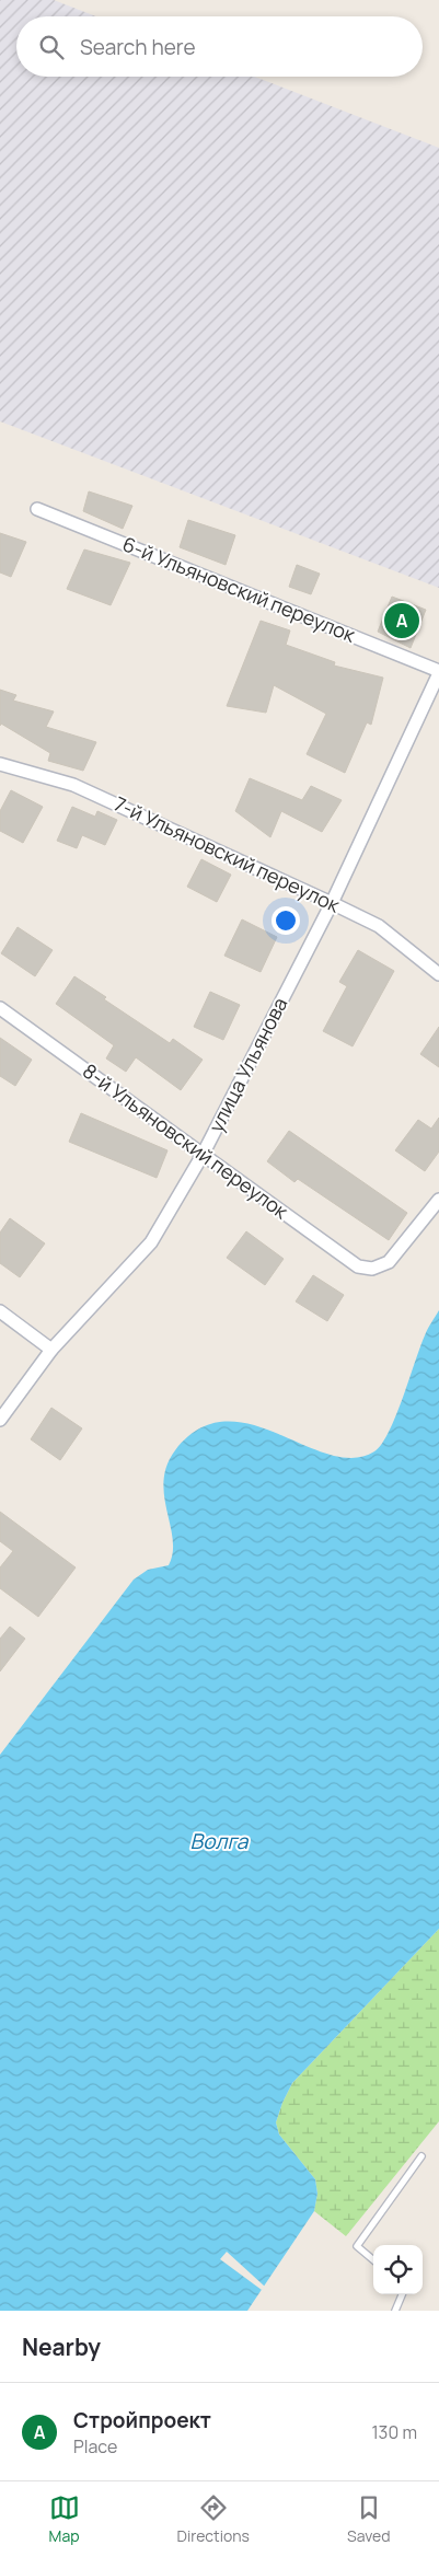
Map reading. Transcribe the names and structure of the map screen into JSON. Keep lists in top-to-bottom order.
{
  "streets": {
    "street": [
      "6-й Ульяновский переулок",
      "7-й Ульяновский переулок",
      "улица Ульянова",
      "8-й Ульяновский переулок"
    ]
  },
  "crossings": [
    ["6-й Ульяновский переулок", "улица Ульянова"],
    ["7-й Ульяновский переулок", "улица Ульянова"],
    ["улица Ульянова", "8-й Ульяновский переулок"]
  ],
  "water": ["Волга"],
  "page": {
    "search": "Search here",
    "pins": "A",
    "heading": "Nearby",
    "list": [
      {
        "mark": "A",
        "name": "Стройпроект",
        "note": "Place",
        "value": "130 m"
      }
    ],
    "nav": ["Map", "Directions", "Saved"]
  }
}
